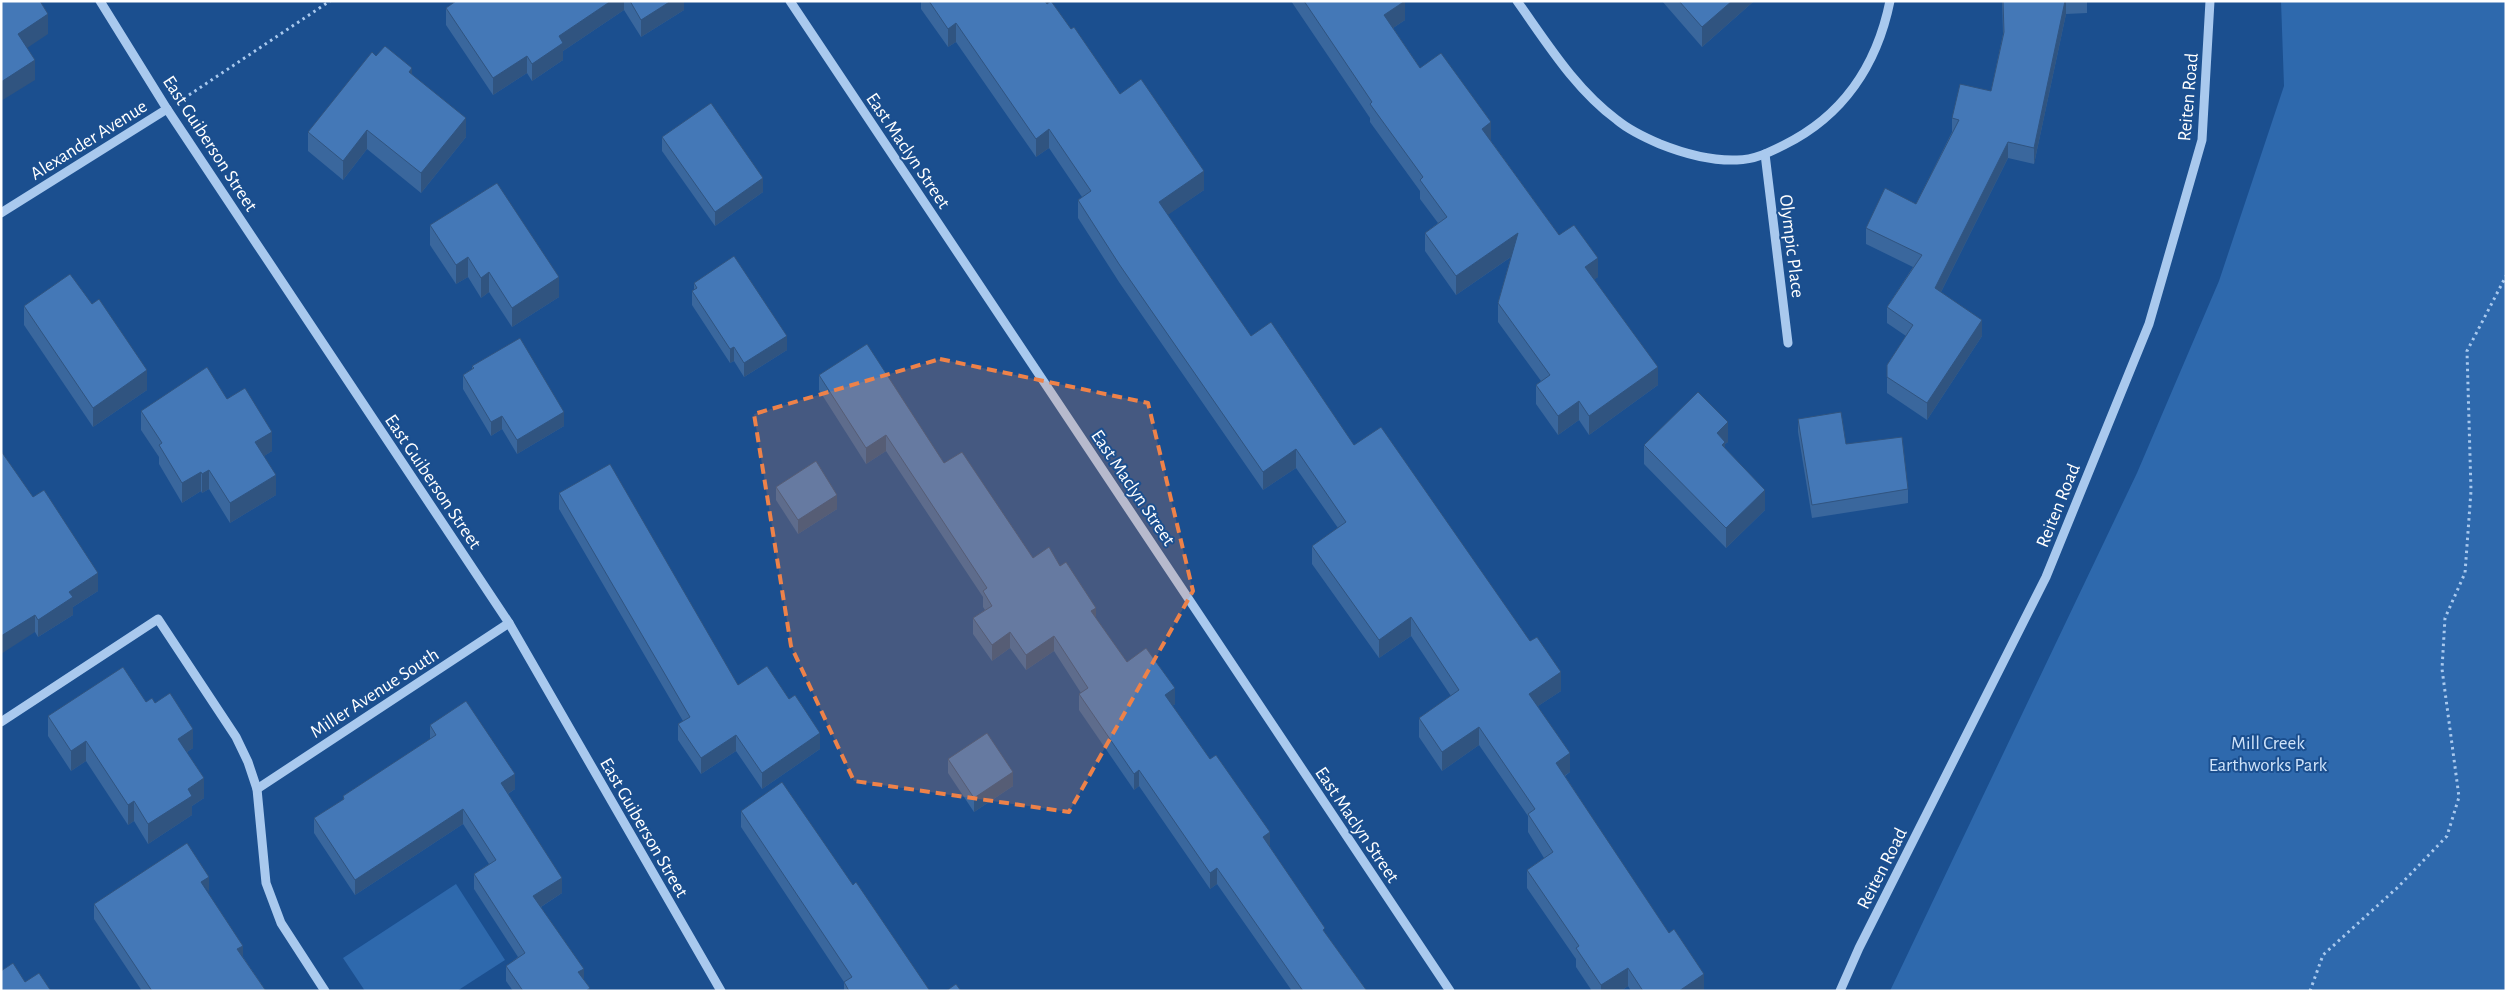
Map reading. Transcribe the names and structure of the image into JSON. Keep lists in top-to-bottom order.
{
  "streets": {
    "street": [
      "Reiten Road",
      "Alexander Avenue",
      "East Guiberson Street",
      "East Maclyn Street",
      "Olympic Place",
      "Miller Avenue South"
    ]
  },
  "crossings": [
    ["Alexander Avenue", "East Guiberson Street"],
    ["East Guiberson Street", "Miller Avenue South"]
  ],
  "parks": ["Mill Creek Earthworks Park"]
}
